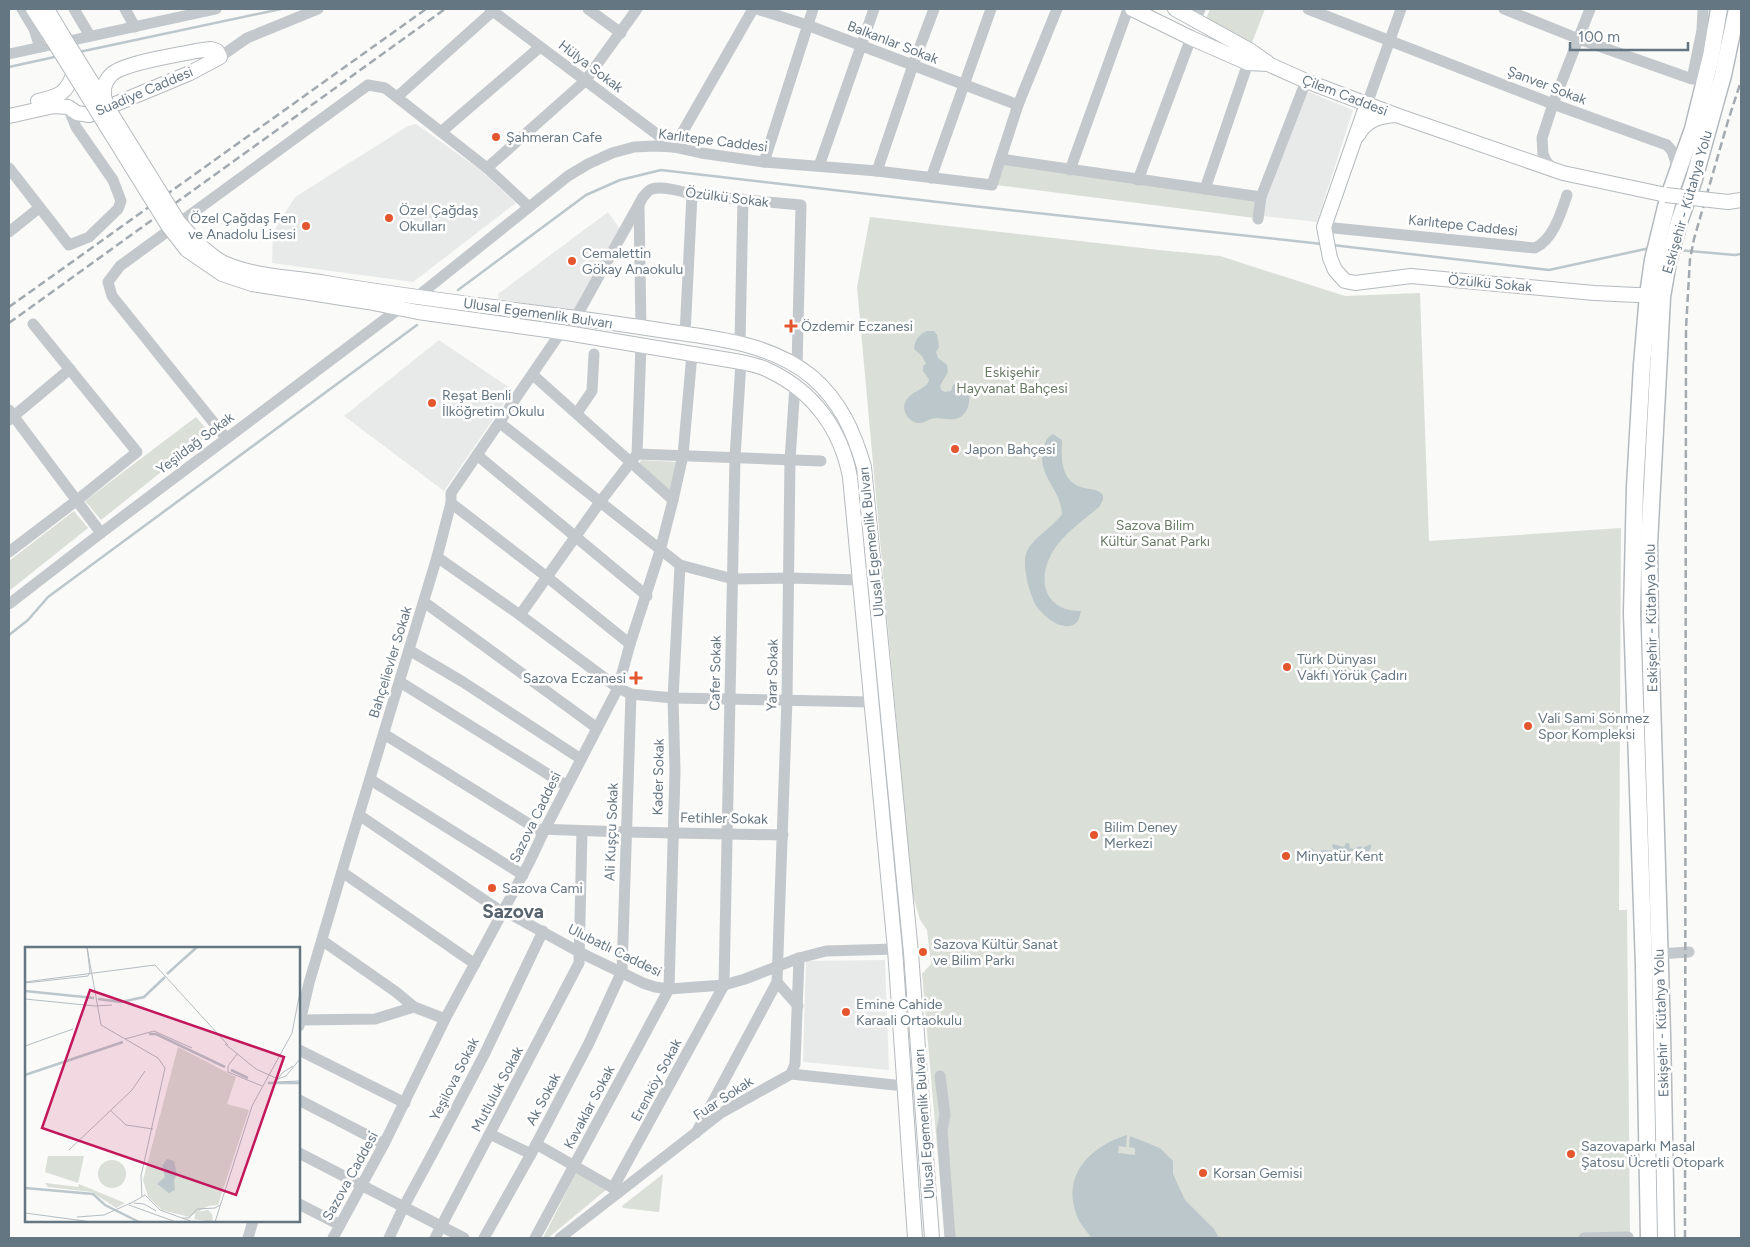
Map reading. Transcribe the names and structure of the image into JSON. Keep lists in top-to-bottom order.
{
  "streets": {
    "highway": ["Eskişehir - Kütahya Yolu"],
    "main road": [
      "Suadiye Caddesi",
      "Çilem Caddesi",
      "Özülkü Sokak",
      "Ulusal Egemenlik Bulvarı"
    ],
    "street": [
      "Balkanlar Sokak",
      "Hülya Sokak",
      "Şanver Sokak",
      "Karlıtepe Caddesi",
      "Yeşildağ Sokak",
      "Bahçelievler Sokak",
      "Cafer Sokak",
      "Yarar Sokak",
      "Kader Sokak",
      "Sazova Caddesi",
      "Fetihler Sokak",
      "Ali Kuşçu Sokak",
      "Ulubatlı Caddesi",
      "Yeşilova Sokak",
      "Erenköy Sokak",
      "Mutluluk Sokak",
      "Fuar Sokak",
      "Ak Sokak",
      "Kavaklar Sokak"
    ]
  },
  "crossings": [
    ["Hülya Sokak", "Karlıtepe Caddesi"],
    ["Şanver Sokak", "Eskişehir - Kütahya Yolu"],
    ["Karlıtepe Caddesi", "Özülkü Sokak"],
    ["Karlıtepe Caddesi", "Ulusal Egemenlik Bulvarı"],
    ["Özülkü Sokak", "Eskişehir - Kütahya Yolu"],
    ["Özülkü Sokak", "Ulusal Egemenlik Bulvarı"],
    ["Ulusal Egemenlik Bulvarı", "Yeşildağ Sokak"],
    ["Ulusal Egemenlik Bulvarı", "Bahçelievler Sokak"],
    ["Ulusal Egemenlik Bulvarı", "Cafer Sokak"],
    ["Ulusal Egemenlik Bulvarı", "Yarar Sokak"],
    ["Ulusal Egemenlik Bulvarı", "Sazova Caddesi"],
    ["Ulusal Egemenlik Bulvarı", "Ulubatlı Caddesi"],
    ["Bahçelievler Sokak", "Fetihler Sokak"],
    ["Bahçelievler Sokak", "Ulubatlı Caddesi"],
    ["Cafer Sokak", "Fetihler Sokak"],
    ["Cafer Sokak", "Ulubatlı Caddesi"],
    ["Cafer Sokak", "Erenköy Sokak"],
    ["Yarar Sokak", "Fetihler Sokak"],
    ["Yarar Sokak", "Ulubatlı Caddesi"],
    ["Kader Sokak", "Fetihler Sokak"],
    ["Kader Sokak", "Ulubatlı Caddesi"],
    ["Kader Sokak", "Kavaklar Sokak"],
    ["Sazova Caddesi", "Fetihler Sokak"],
    ["Sazova Caddesi", "Ulubatlı Caddesi"],
    ["Fetihler Sokak", "Ali Kuşçu Sokak"],
    ["Fetihler Sokak", "Mutluluk Sokak"],
    ["Ali Kuşçu Sokak", "Ulubatlı Caddesi"],
    ["Ali Kuşçu Sokak", "Ak Sokak"],
    ["Ulubatlı Caddesi", "Yeşilova Sokak"],
    ["Ulubatlı Caddesi", "Erenköy Sokak"],
    ["Ulubatlı Caddesi", "Mutluluk Sokak"],
    ["Ulubatlı Caddesi", "Ak Sokak"],
    ["Ulubatlı Caddesi", "Kavaklar Sokak"],
    ["Erenköy Sokak", "Fuar Sokak"]
  ],
  "districts": ["Sazova"],
  "parks": ["Eskişehir Hayvanat Bahçesi", "Sazova Bilim Kültür Sanat Parkı"],
  "places": {
    "other": [
      "Şahmeran Cafe",
      "Özel Çağdaş Okulları",
      "Özel Çağdaş Fen ve Anadolu Lisesi",
      "Cemalettin Gökay Anaokulu",
      "Reşat Benli İlköğretim Okulu",
      "Japon Bahçesi",
      "Türk Dünyası Vakfı Yörük Çadırı",
      "Vali Sami Sönmez Spor Kompleksi",
      "Bilim Deney Merkezi",
      "Minyatür Kent",
      "Sazova Cami",
      "Sazova Kültür Sanat ve Bilim Parkı",
      "Emine Cahide Karaali Ortaokulu",
      "Sazovaparkı Masal Şatosu Ücretli Otopark",
      "Korsan Gemisi"
    ],
    "health": ["Özdemir Eczanesi", "Sazova Eczanesi"]
  },
  "scale_bar": "100 m"
}
